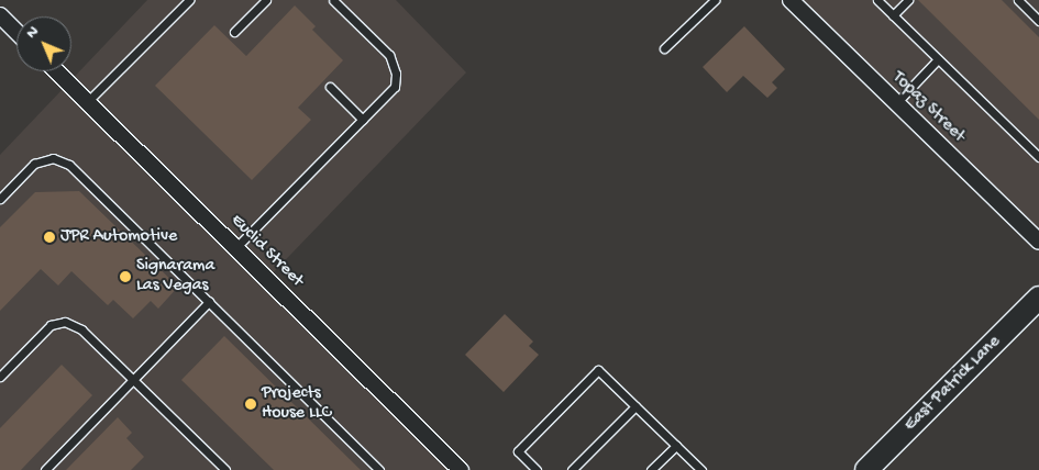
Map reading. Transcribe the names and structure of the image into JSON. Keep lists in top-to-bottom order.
{
  "streets": {
    "main road": ["East Patrick Lane"],
    "street": ["Topaz Street", "Euclid Street"]
  },
  "places": ["JPR Automotive", "Signarama Las Vegas", "Projects House LLC"],
  "north": "top left"
}
